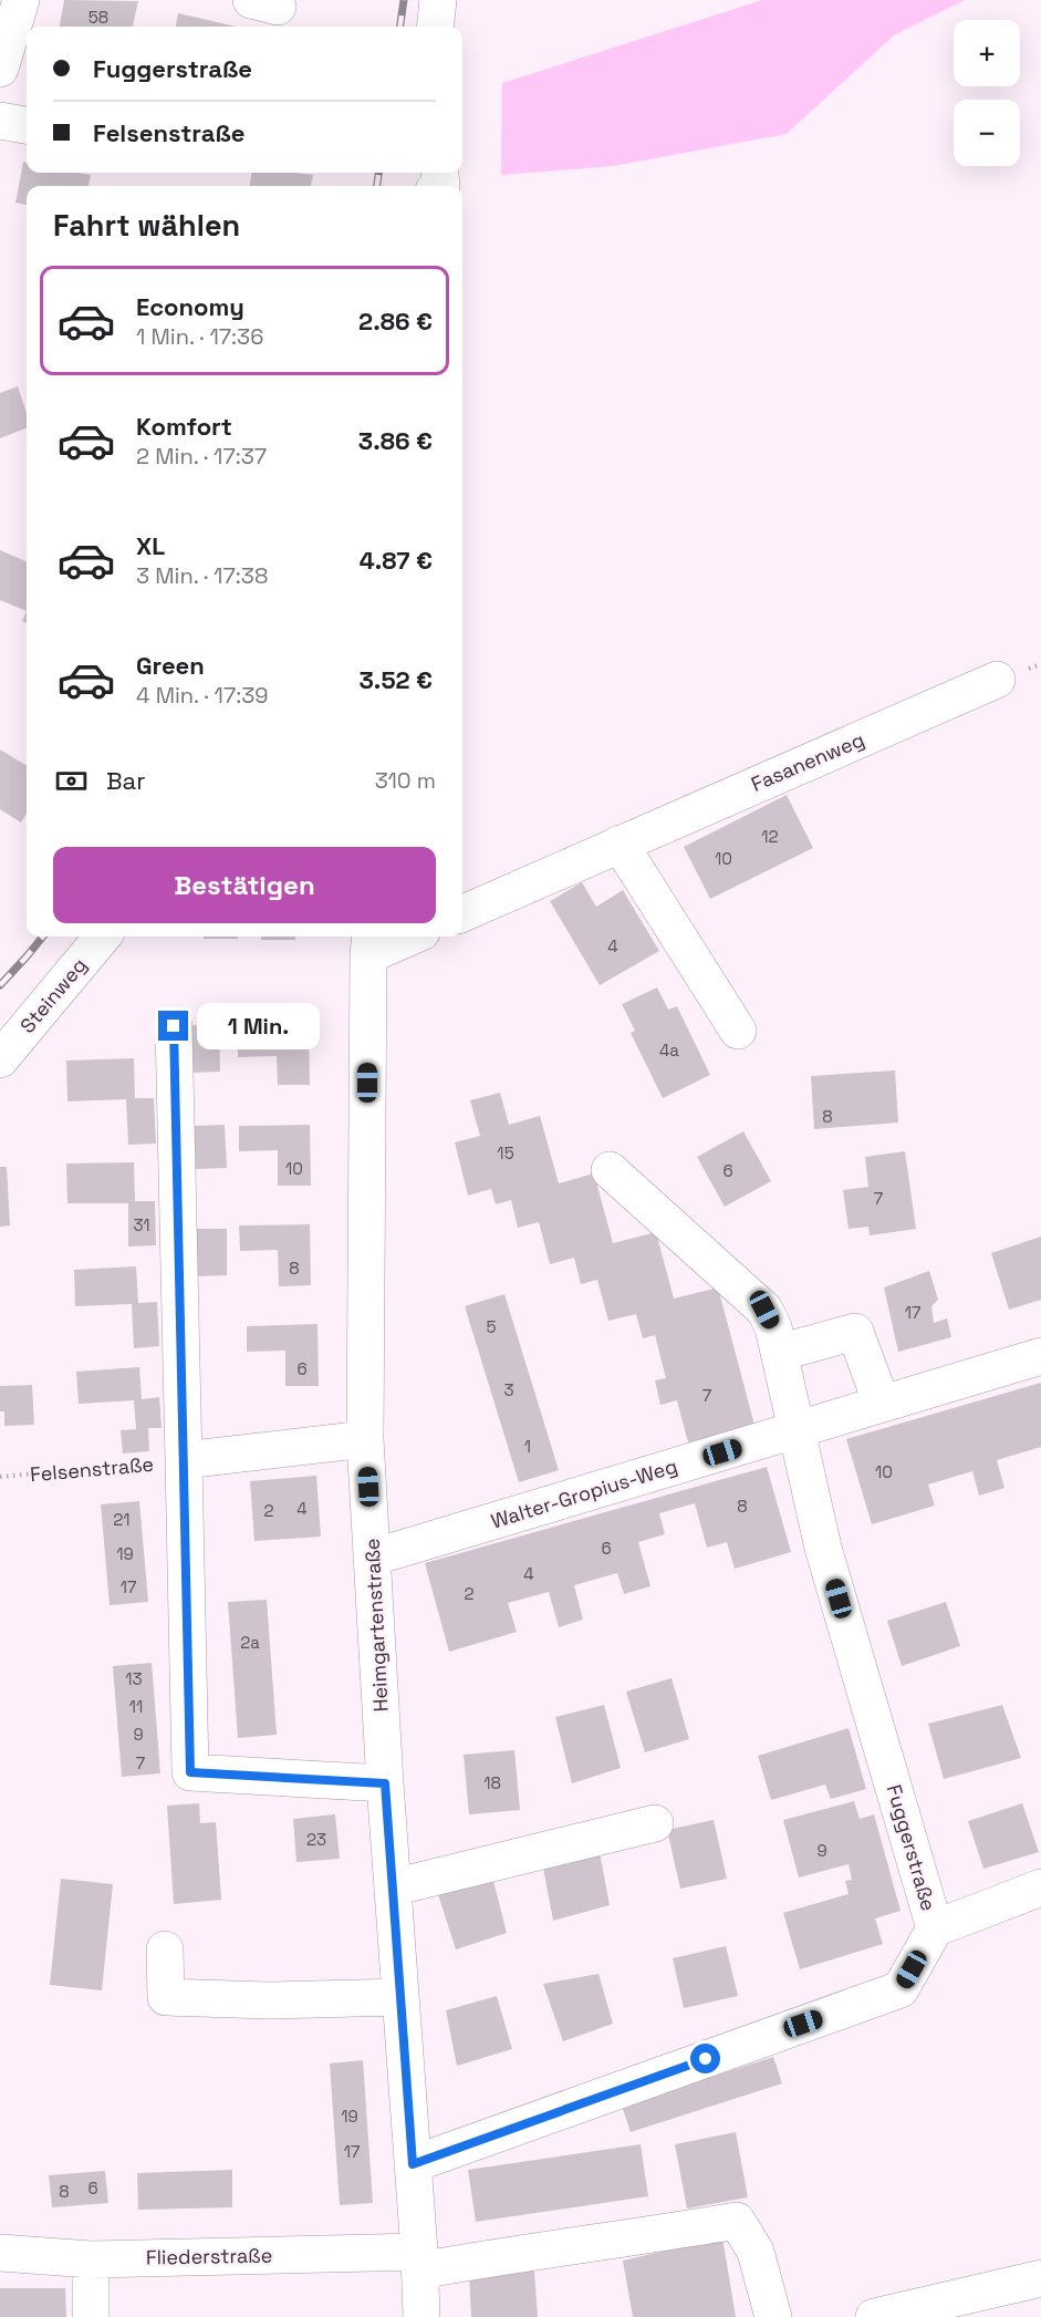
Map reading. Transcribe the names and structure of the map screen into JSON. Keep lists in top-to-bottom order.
{
  "streets": {
    "street": [
      "Fasanenweg",
      "Steinweg",
      "Felsenstraße",
      "Walter-Gropius-Weg",
      "Heimgartenstraße",
      "Fuggerstraße",
      "Fliederstraße"
    ]
  },
  "crossings": [
    ["Felsenstraße", "Heimgartenstraße"],
    ["Walter-Gropius-Weg", "Heimgartenstraße"],
    ["Walter-Gropius-Weg", "Fuggerstraße"],
    ["Heimgartenstraße", "Fuggerstraße"],
    ["Heimgartenstraße", "Fliederstraße"]
  ],
  "house_numbers": [
    "58",
    "12",
    "10",
    "4",
    "4a",
    "8",
    "15",
    "10",
    "6",
    "7",
    "31",
    "8",
    "17",
    "5",
    "6",
    "3",
    "7",
    "1",
    "10",
    "8",
    "4",
    "2",
    "21",
    "6",
    "19",
    "4",
    "17",
    "2",
    "2a",
    "13",
    "11",
    "9",
    "7",
    "18",
    "23",
    "9",
    "19",
    "17",
    "6",
    "8"
  ],
  "page": {
    "map_buttons": ["+", "−"],
    "banner": ["Fuggerstraße", "Felsenstraße"],
    "heading": "Fahrt wählen",
    "list": [
      {
        "name": "Economy",
        "note": "1 Min. · 17:36",
        "value": "2.86 €"
      },
      {
        "name": "Komfort",
        "note": "2 Min. · 17:37",
        "value": "3.86 €"
      },
      {
        "name": "XL",
        "note": "3 Min. · 17:38",
        "value": "4.87 €"
      },
      {
        "name": "Green",
        "note": "4 Min. · 17:39",
        "value": "3.52 €"
      }
    ],
    "pay": ["Bar", "310 m"],
    "buttons": "Bestätigen",
    "bubble": "1 Min."
  }
}
